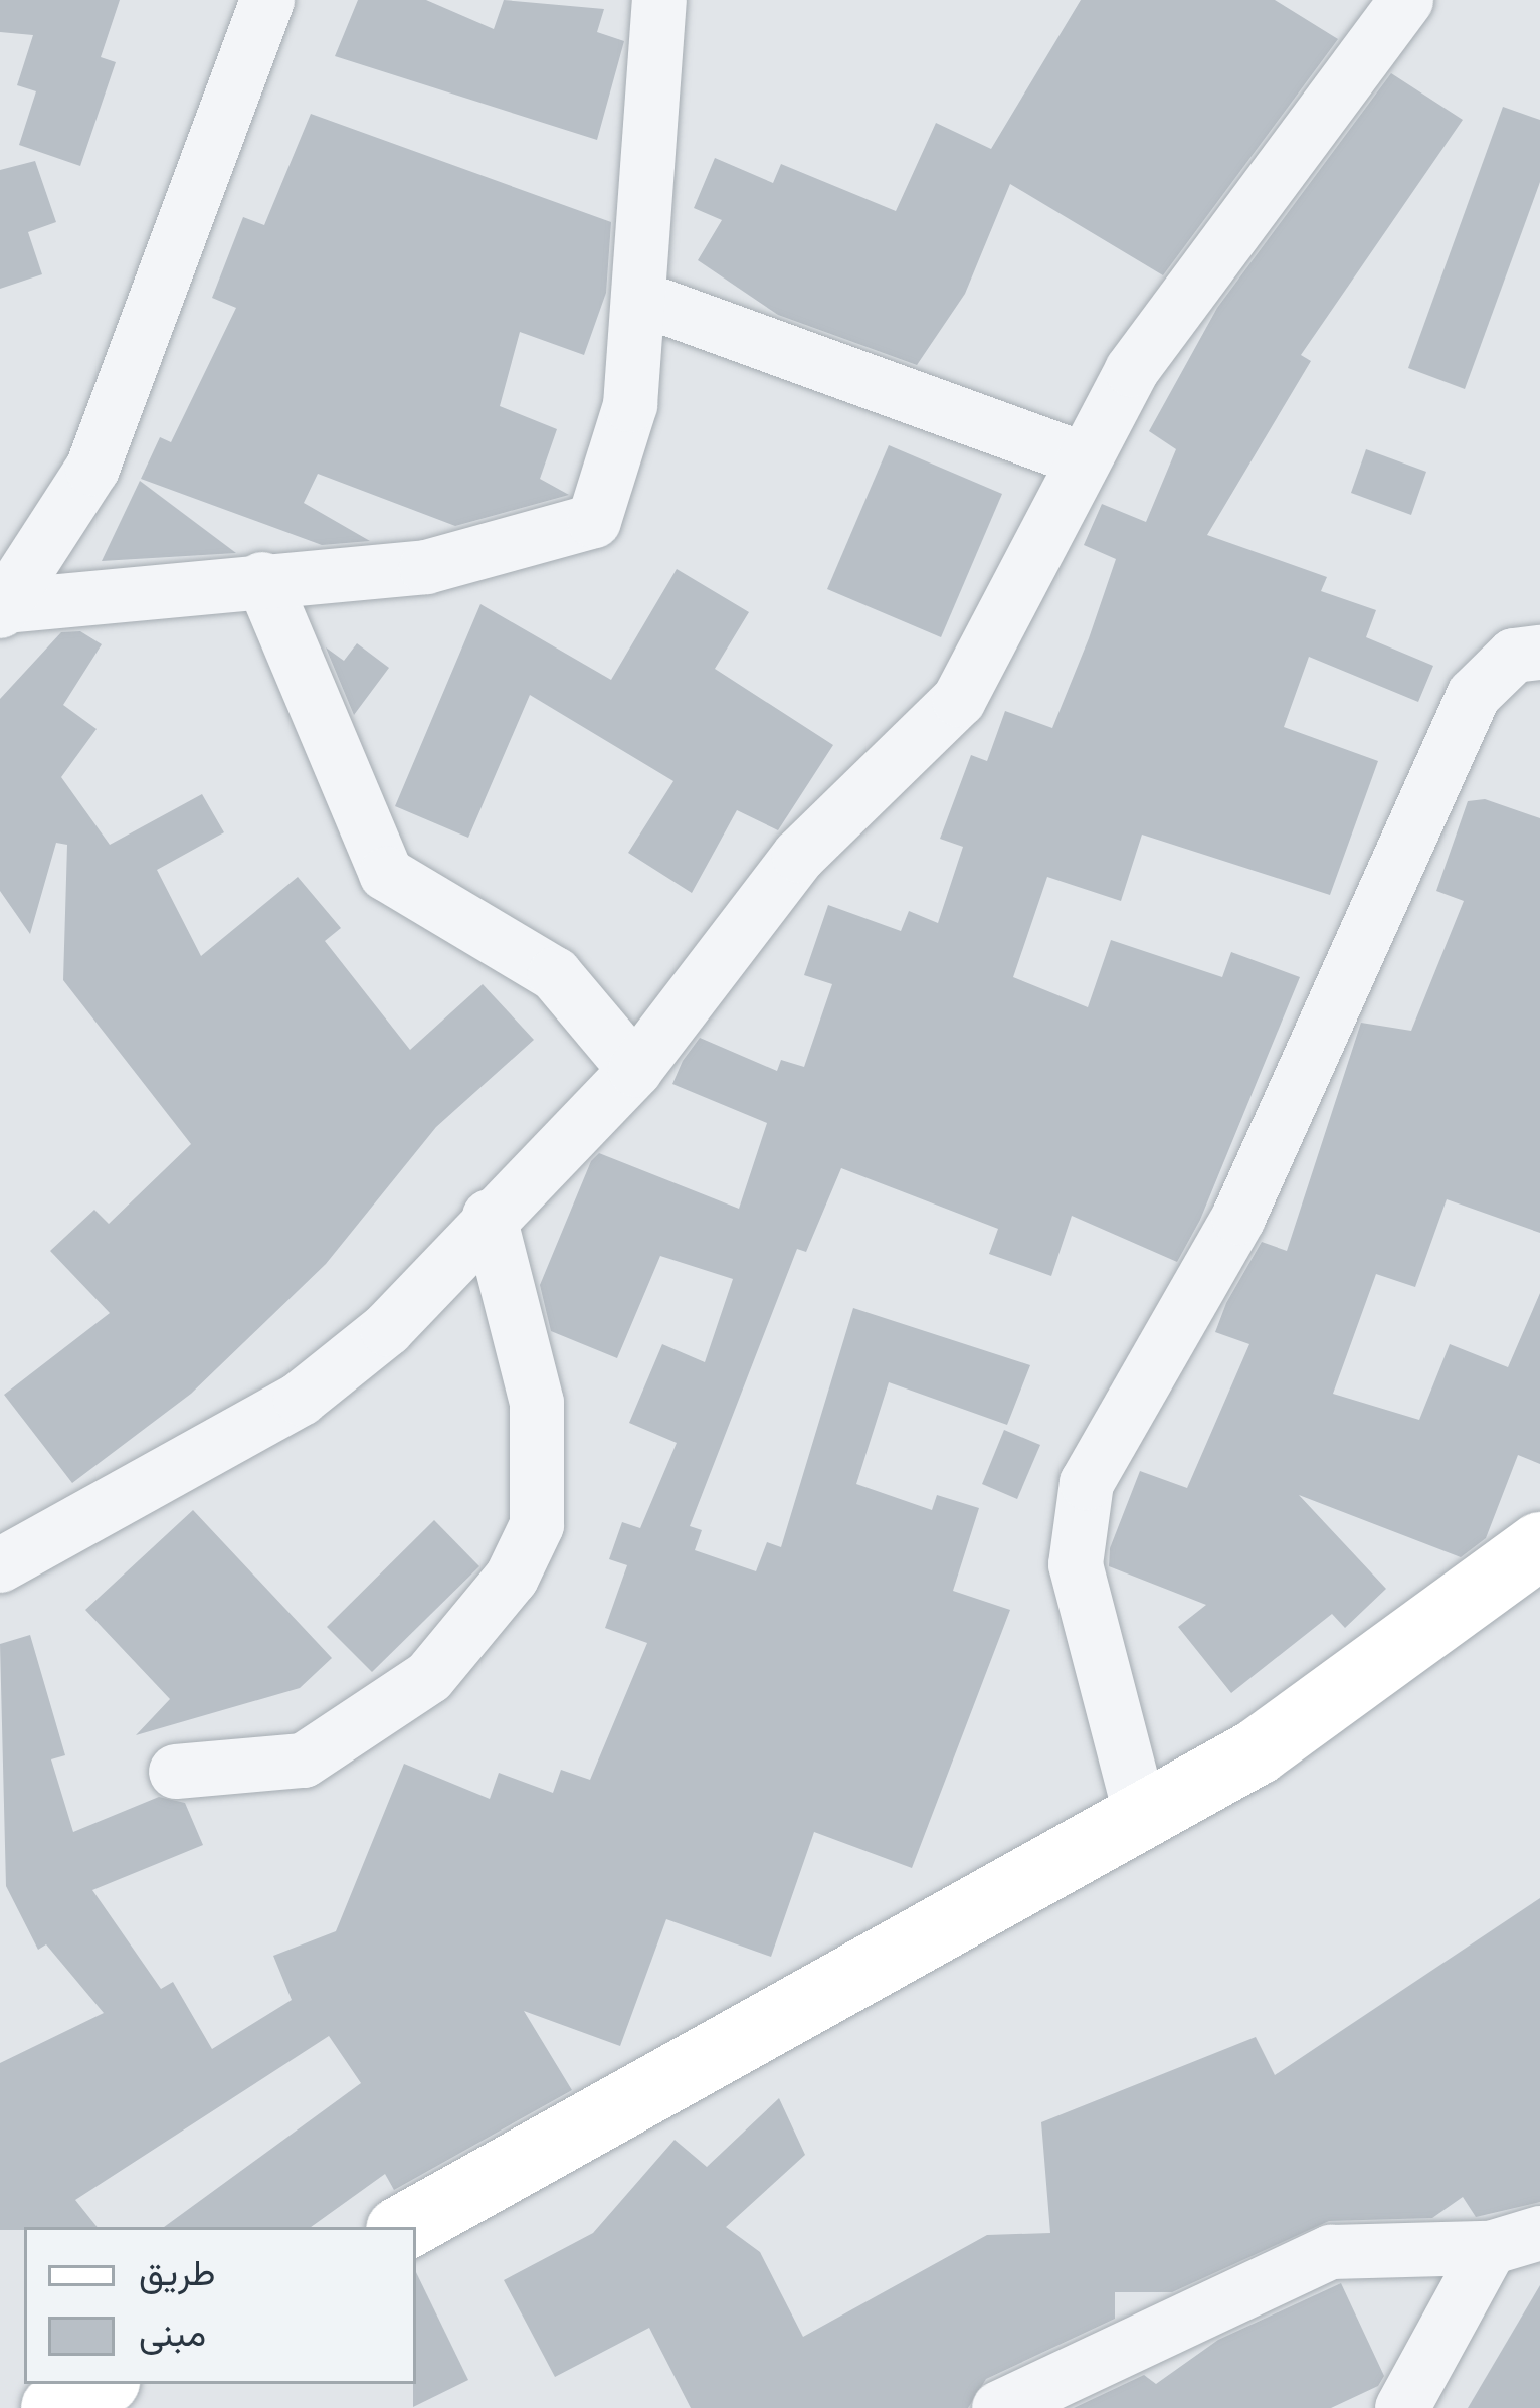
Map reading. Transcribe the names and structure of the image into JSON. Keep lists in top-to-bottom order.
{
  "legend": ["طريق", "مبنى"]
}
